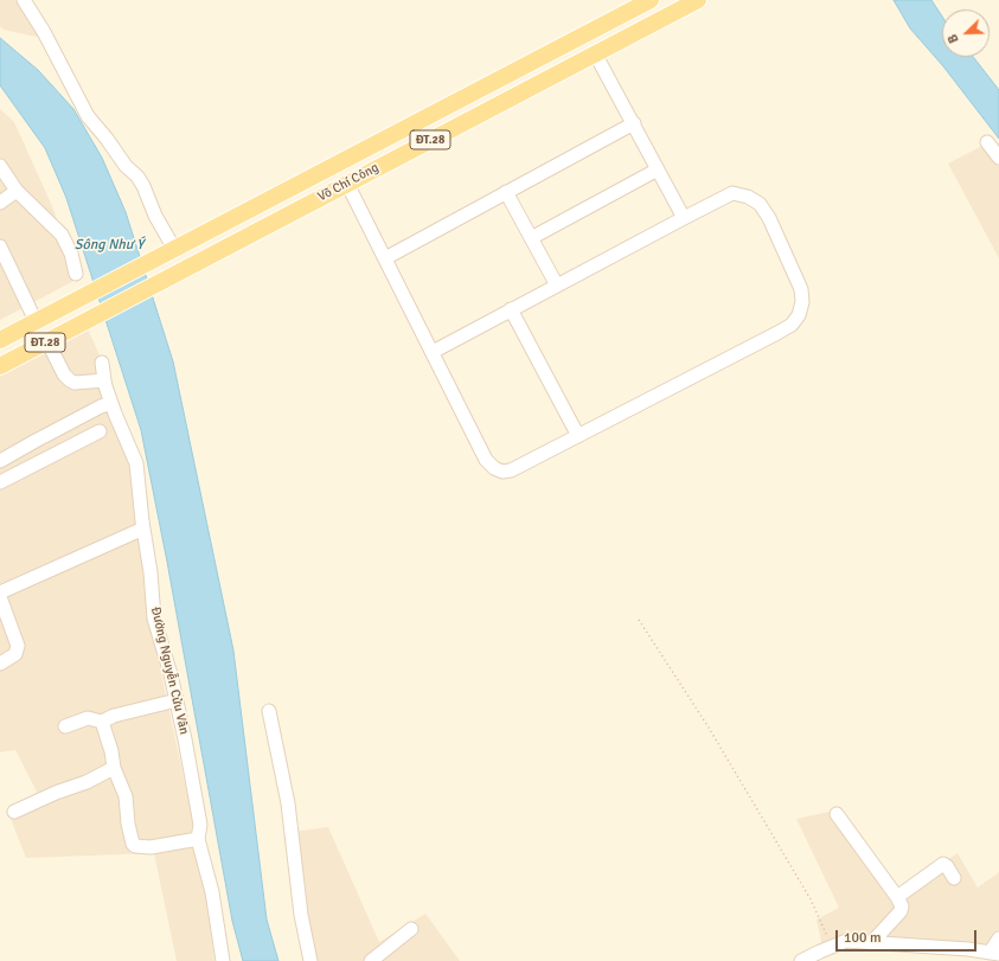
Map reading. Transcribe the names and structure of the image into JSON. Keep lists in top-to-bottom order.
{
  "streets": {
    "main road": ["ĐT.28", "Võ Chí Công"],
    "street": ["Đường Nguyễn Cửu Vân"]
  },
  "water": ["Sông Như Ý"],
  "scale_bar": "100 m",
  "north": "bottom left"
}
